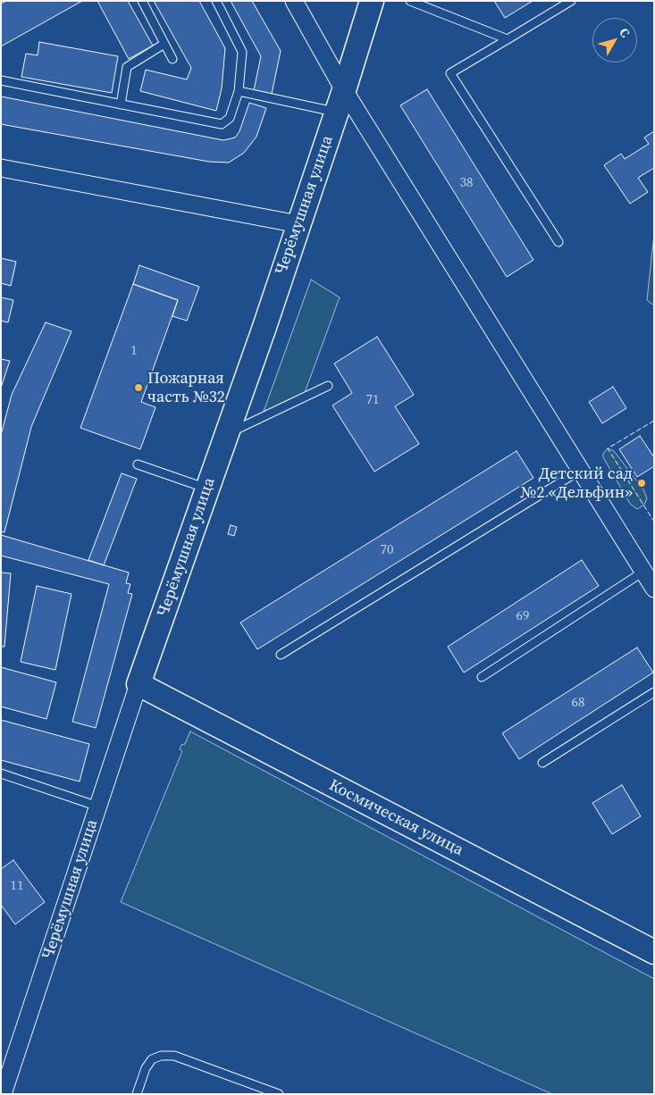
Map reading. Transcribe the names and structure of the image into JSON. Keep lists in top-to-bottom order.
{
  "streets": {
    "street": ["Черёмушная улица", "Космическая улица"]
  },
  "crossings": [
    ["Черёмушная улица", "Космическая улица"]
  ],
  "places": ["Пожарная часть №32", "Детский сад №2 «Дельфин»"],
  "house_numbers": [
    "38",
    "1",
    "71",
    "70",
    "69",
    "68",
    "11"
  ],
  "north": "top right"
}
